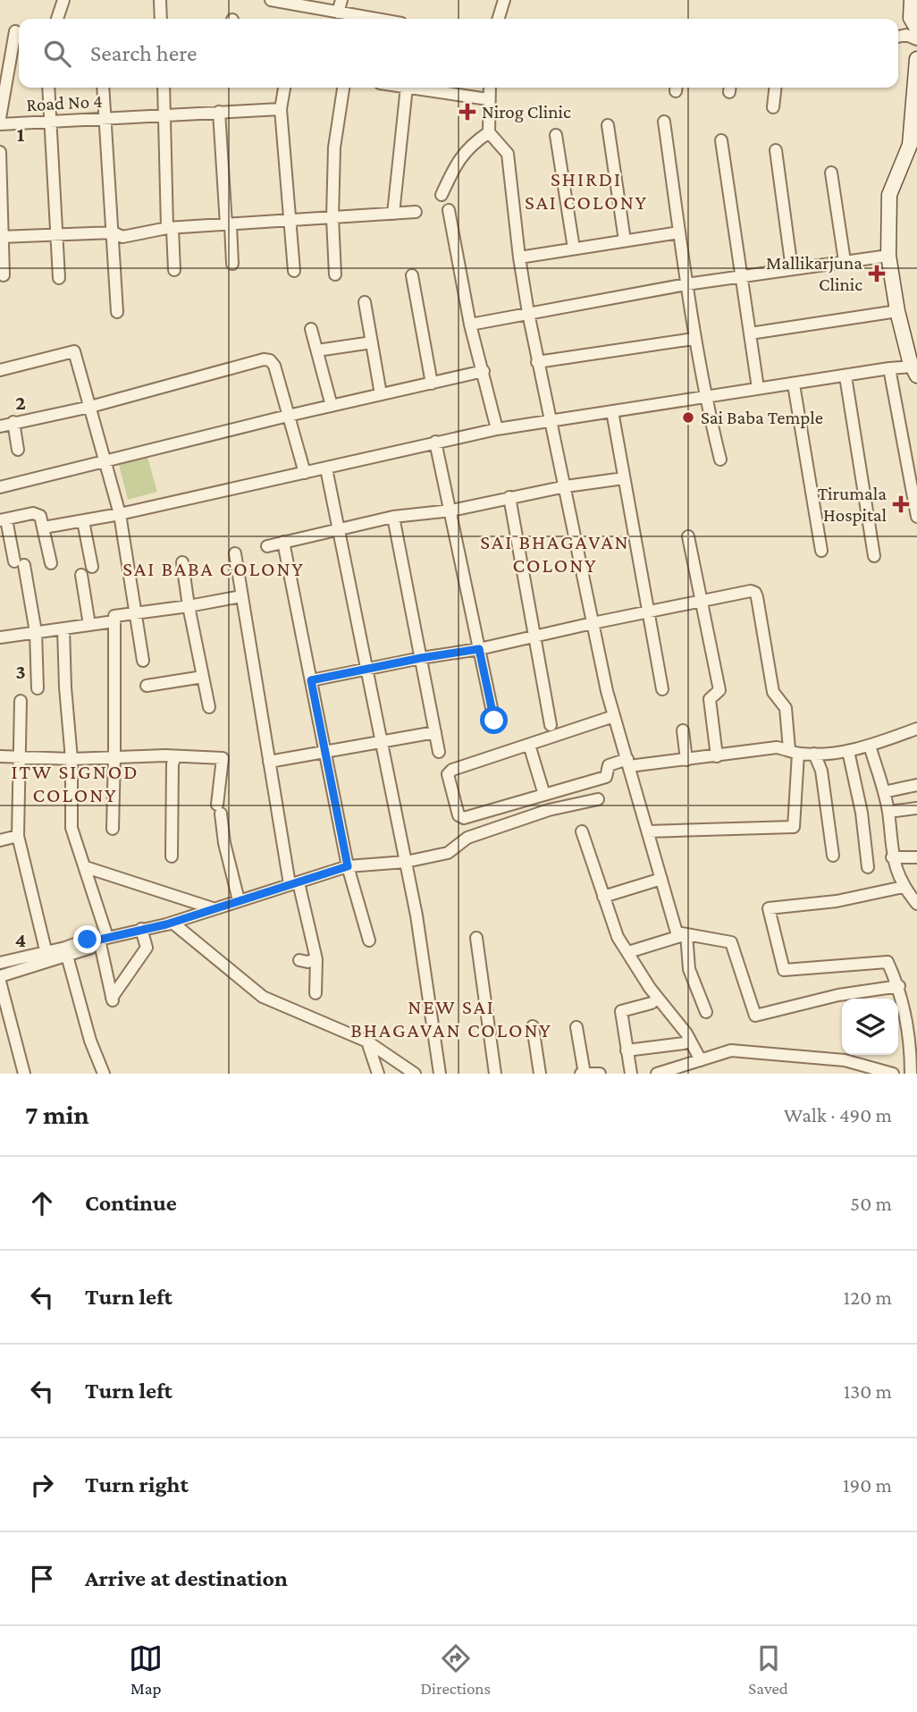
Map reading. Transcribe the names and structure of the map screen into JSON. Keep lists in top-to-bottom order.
{
  "streets": {
    "street": ["Road No 4"]
  },
  "districts": [
    "SHIRDI SAI COLONY",
    "SAI BHAGAVAN COLONY",
    "SAI BABA COLONY",
    "ITW SIGNOD COLONY",
    "NEW SAI BHAGAVAN COLONY"
  ],
  "places": {
    "health": ["Nirog Clinic", "Mallikarjuna Clinic", "Tirumala Hospital"],
    "other": ["Sai Baba Temple"]
  },
  "page": {
    "search": "Search here",
    "heading": ["7 min", "Walk · 490 m"],
    "list": [
      ["Continue", "50 m"],
      ["Turn left", "120 m"],
      ["Turn left", "130 m"],
      ["Turn right", "190 m"],
      "Arrive at destination"
    ],
    "nav": ["Map", "Directions", "Saved"]
  },
  "grid": {
    "rows": [
      "1",
      "2",
      "3",
      "4"
    ]
  }
}
